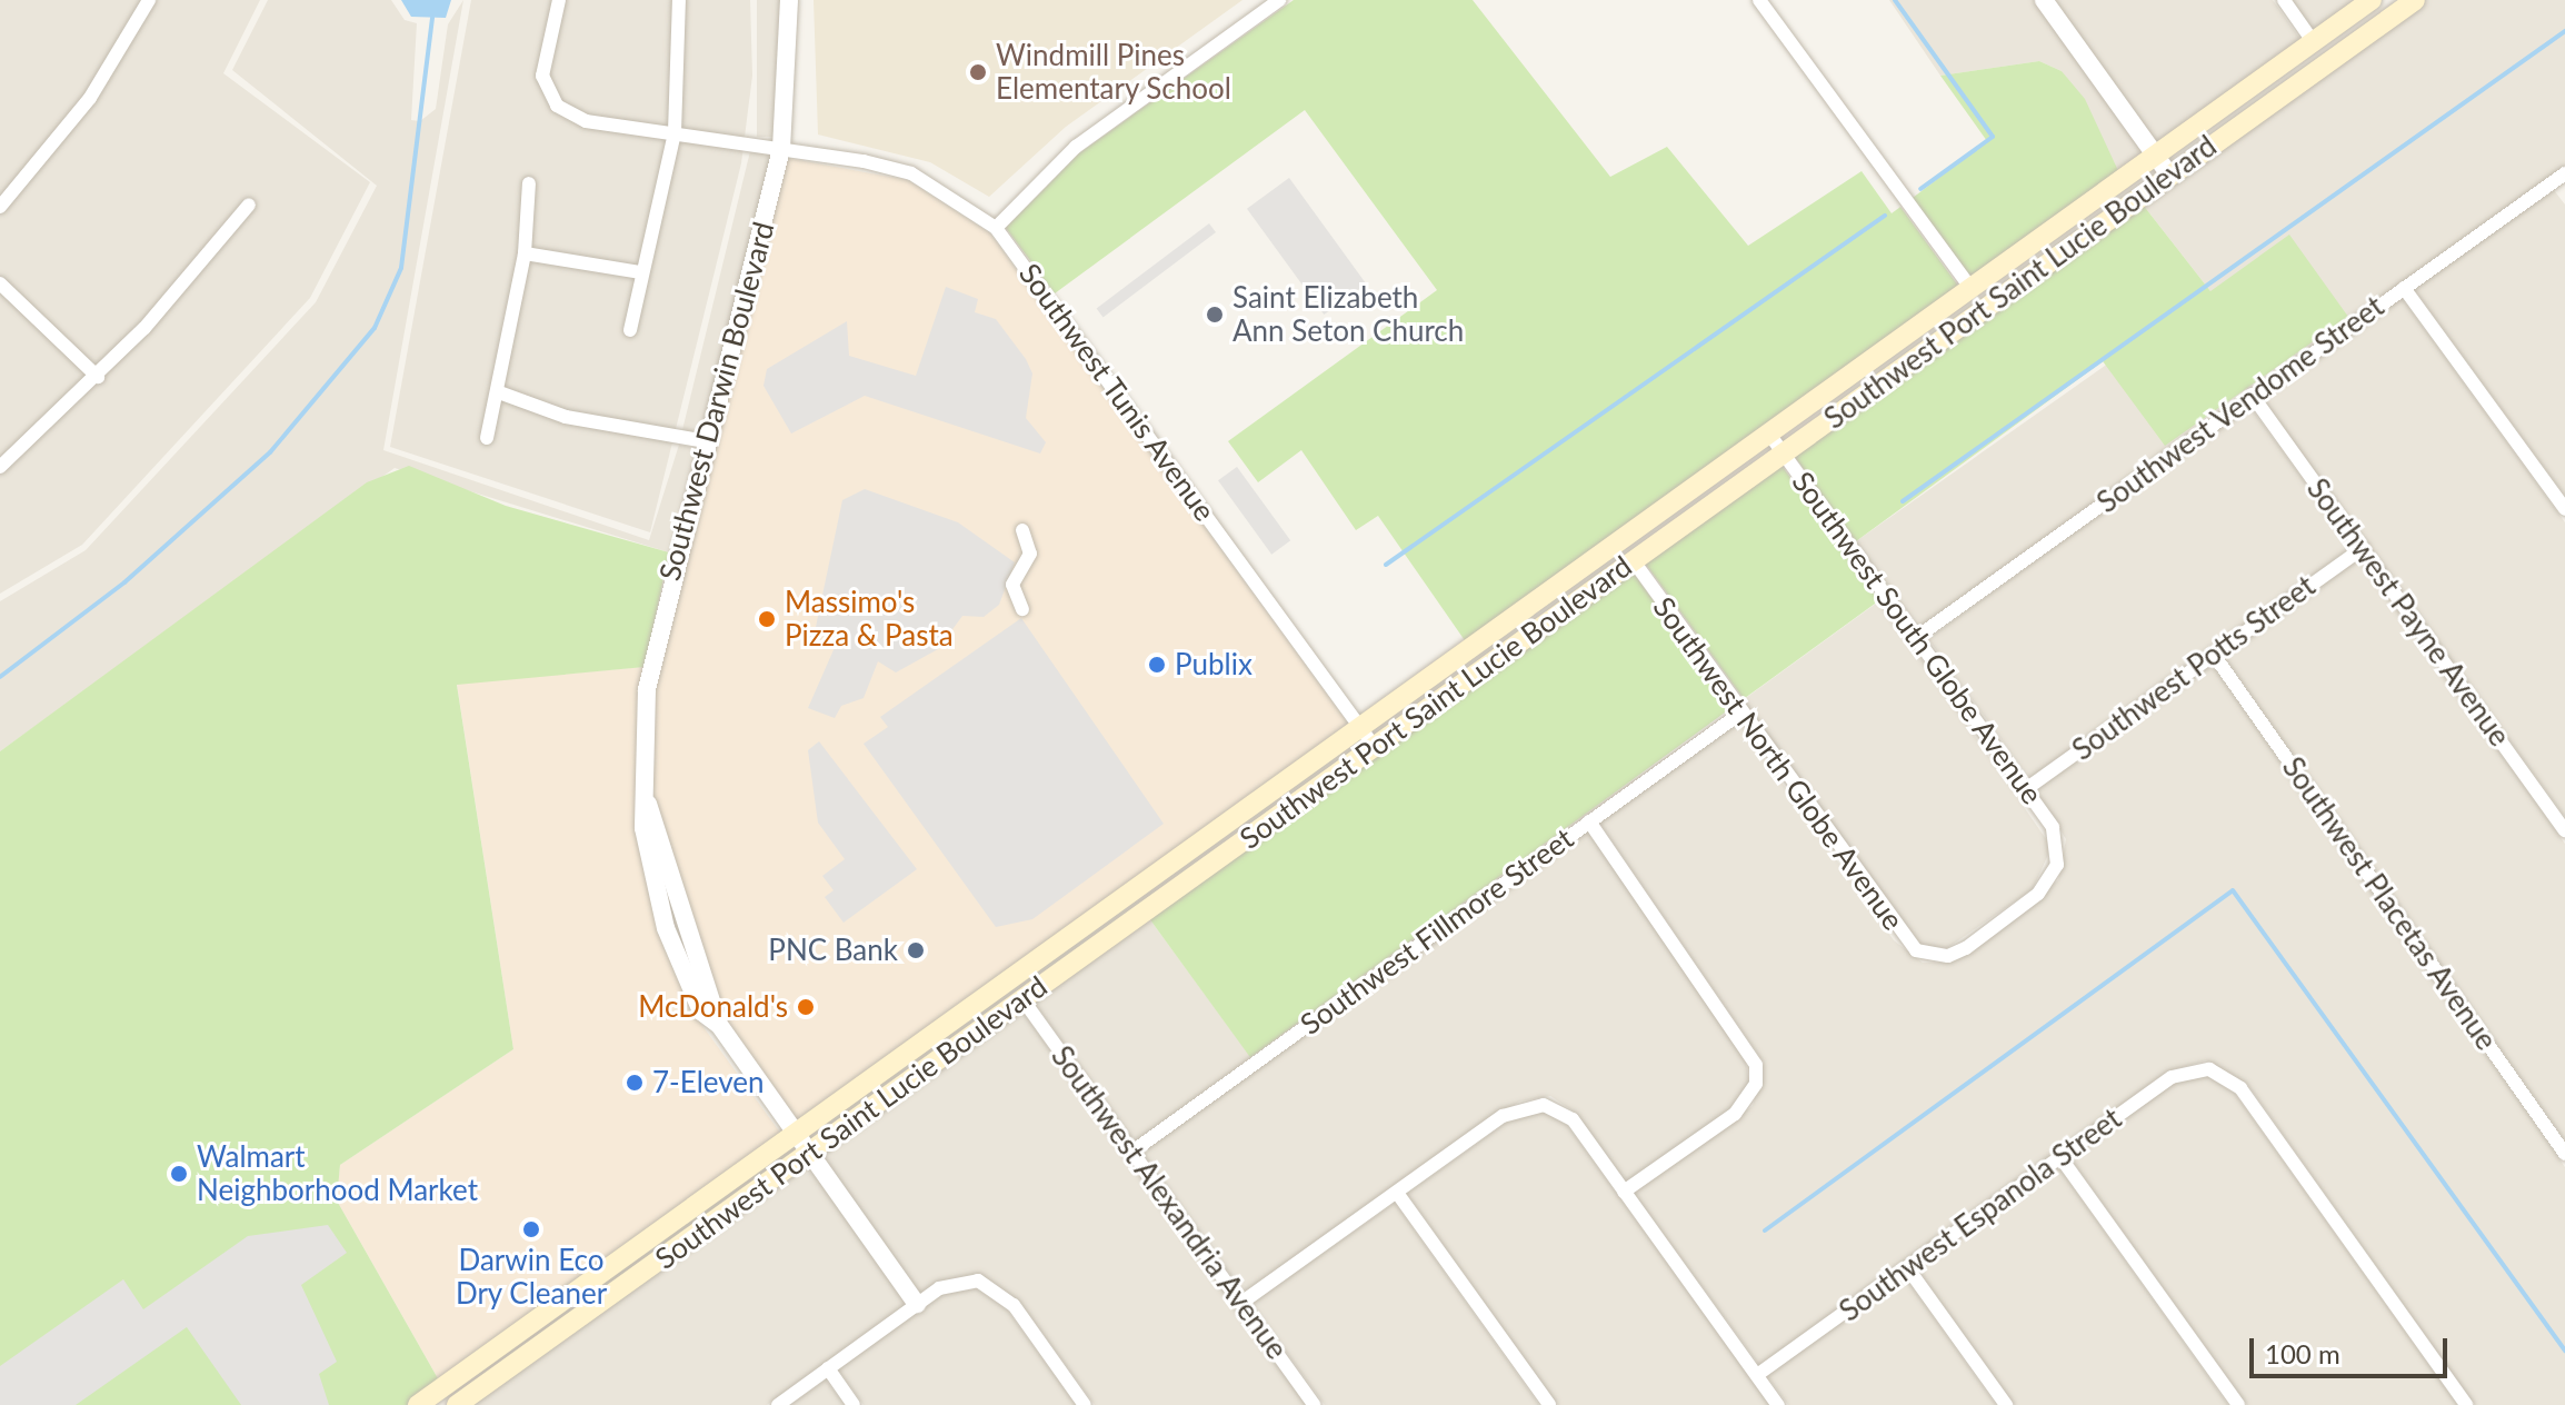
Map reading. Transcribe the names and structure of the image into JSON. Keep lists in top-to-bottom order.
{
  "streets": {
    "main road": ["Southwest Port Saint Lucie Boulevard"],
    "street": [
      "Southwest Tunis Avenue",
      "Southwest Darwin Boulevard",
      "Southwest Vendome Street",
      "Southwest Payne Avenue",
      "Southwest South Globe Avenue",
      "Southwest Potts Street",
      "Southwest North Globe Avenue",
      "Southwest Placetas Avenue",
      "Southwest Fillmore Street",
      "Southwest Alexandria Avenue",
      "Southwest Espanola Street"
    ]
  },
  "crossings": [
    ["Southwest Port Saint Lucie Boulevard", "Southwest Tunis Avenue"],
    ["Southwest Port Saint Lucie Boulevard", "Southwest Darwin Boulevard"],
    ["Southwest Port Saint Lucie Boulevard", "Southwest South Globe Avenue"],
    ["Southwest Port Saint Lucie Boulevard", "Southwest North Globe Avenue"],
    ["Southwest Port Saint Lucie Boulevard", "Southwest Alexandria Avenue"],
    ["Southwest Tunis Avenue", "Southwest Darwin Boulevard"],
    ["Southwest Vendome Street", "Southwest Payne Avenue"],
    ["Southwest Vendome Street", "Southwest South Globe Avenue"],
    ["Southwest Payne Avenue", "Southwest Potts Street"],
    ["Southwest South Globe Avenue", "Southwest Potts Street"],
    ["Southwest South Globe Avenue", "Southwest North Globe Avenue"],
    ["Southwest Potts Street", "Southwest Placetas Avenue"],
    ["Southwest North Globe Avenue", "Southwest Fillmore Street"],
    ["Southwest Fillmore Street", "Southwest Alexandria Avenue"]
  ],
  "places": [
    "Windmill Pines Elementary School",
    "Saint Elizabeth Ann Seton Church",
    "Massimo's Pizza & Pasta",
    "Publix",
    "PNC Bank",
    "McDonald's",
    "7-Eleven",
    "Walmart Neighborhood Market",
    "Darwin Eco Dry Cleaner"
  ],
  "scale_bar": "100 m"
}
